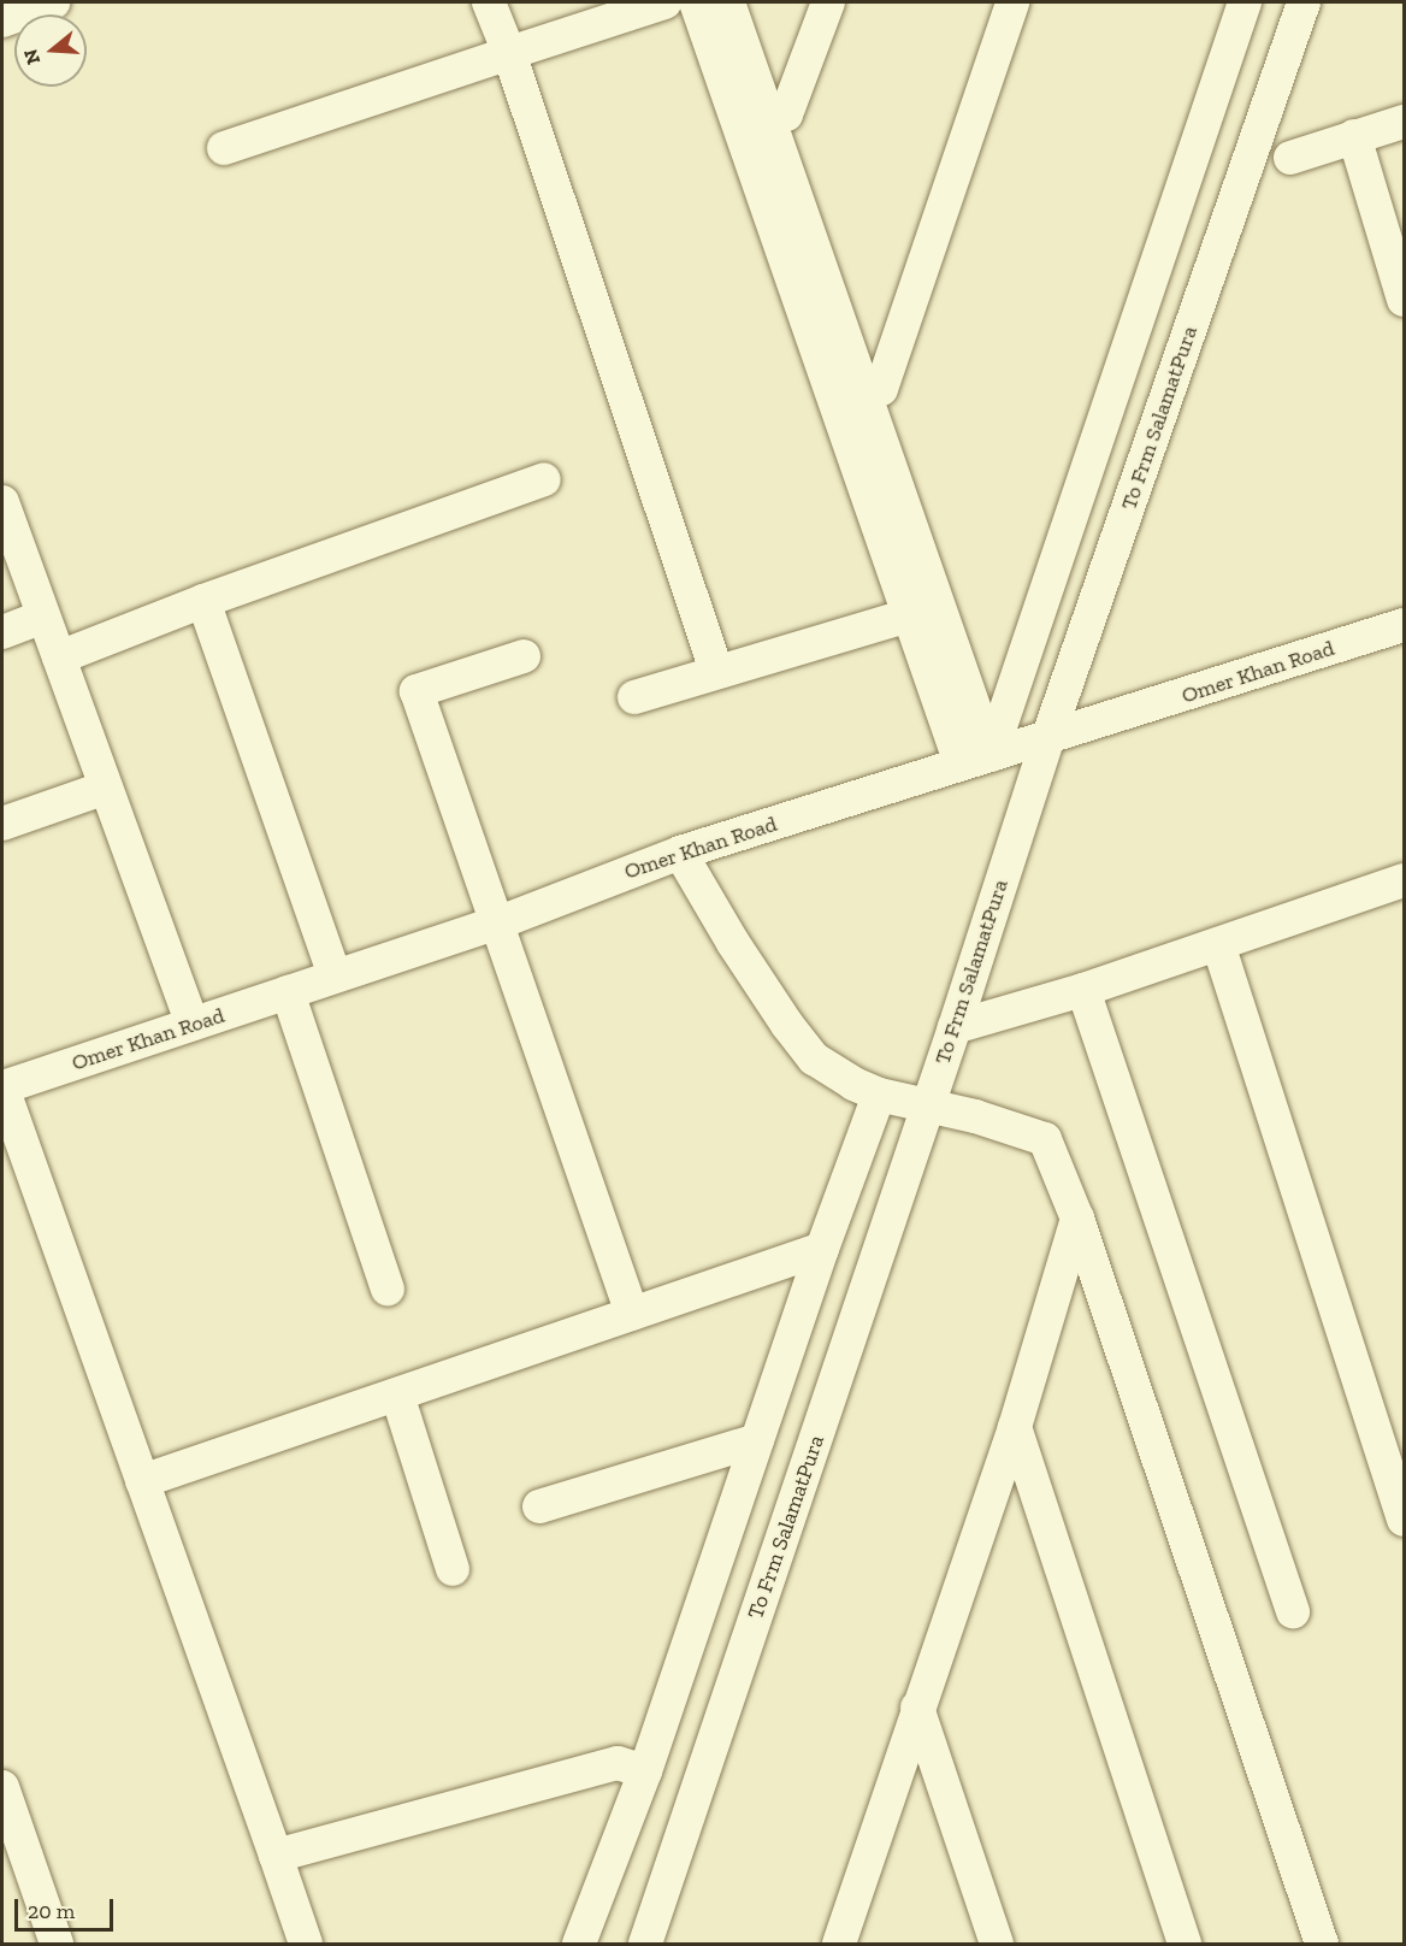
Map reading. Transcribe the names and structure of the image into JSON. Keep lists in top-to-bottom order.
{
  "streets": {
    "street": ["To Frm SalamatPura", "Omer Khan Road"]
  },
  "crossings": [
    ["To Frm SalamatPura", "Omer Khan Road"]
  ],
  "scale_bar": "20 m",
  "north": "left"
}
